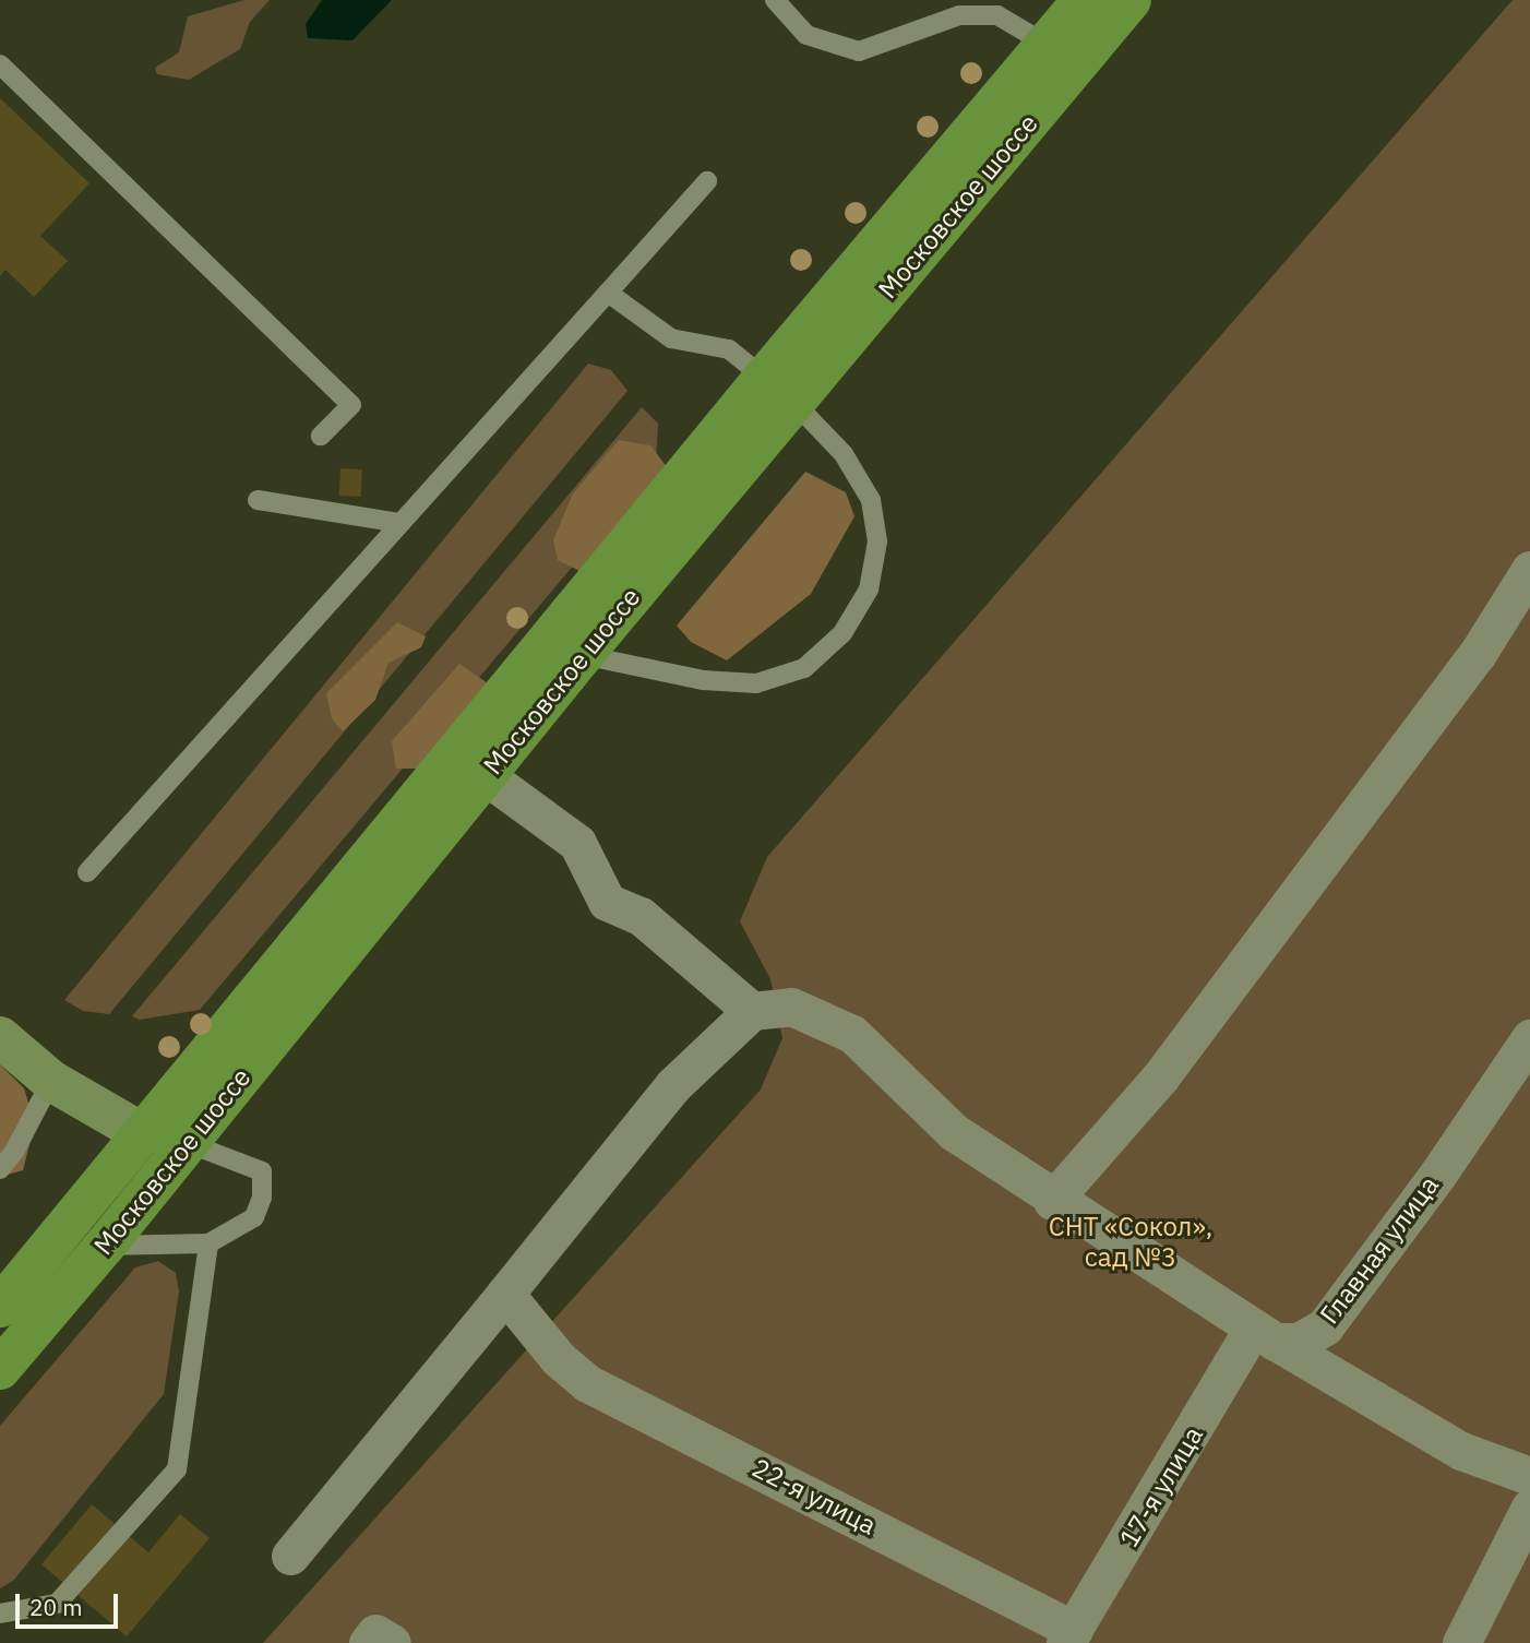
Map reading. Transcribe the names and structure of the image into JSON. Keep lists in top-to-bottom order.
{
  "streets": {
    "main road": ["Московское шоссе"],
    "street": ["Главная улица", "17-я улица", "22-я улица"]
  },
  "crossings": [
    ["Главная улица", "17-я улица"],
    ["17-я улица", "22-я улица"]
  ],
  "parks": ["СНТ «Сокол», сад №3"],
  "scale_bar": "20 m"
}
